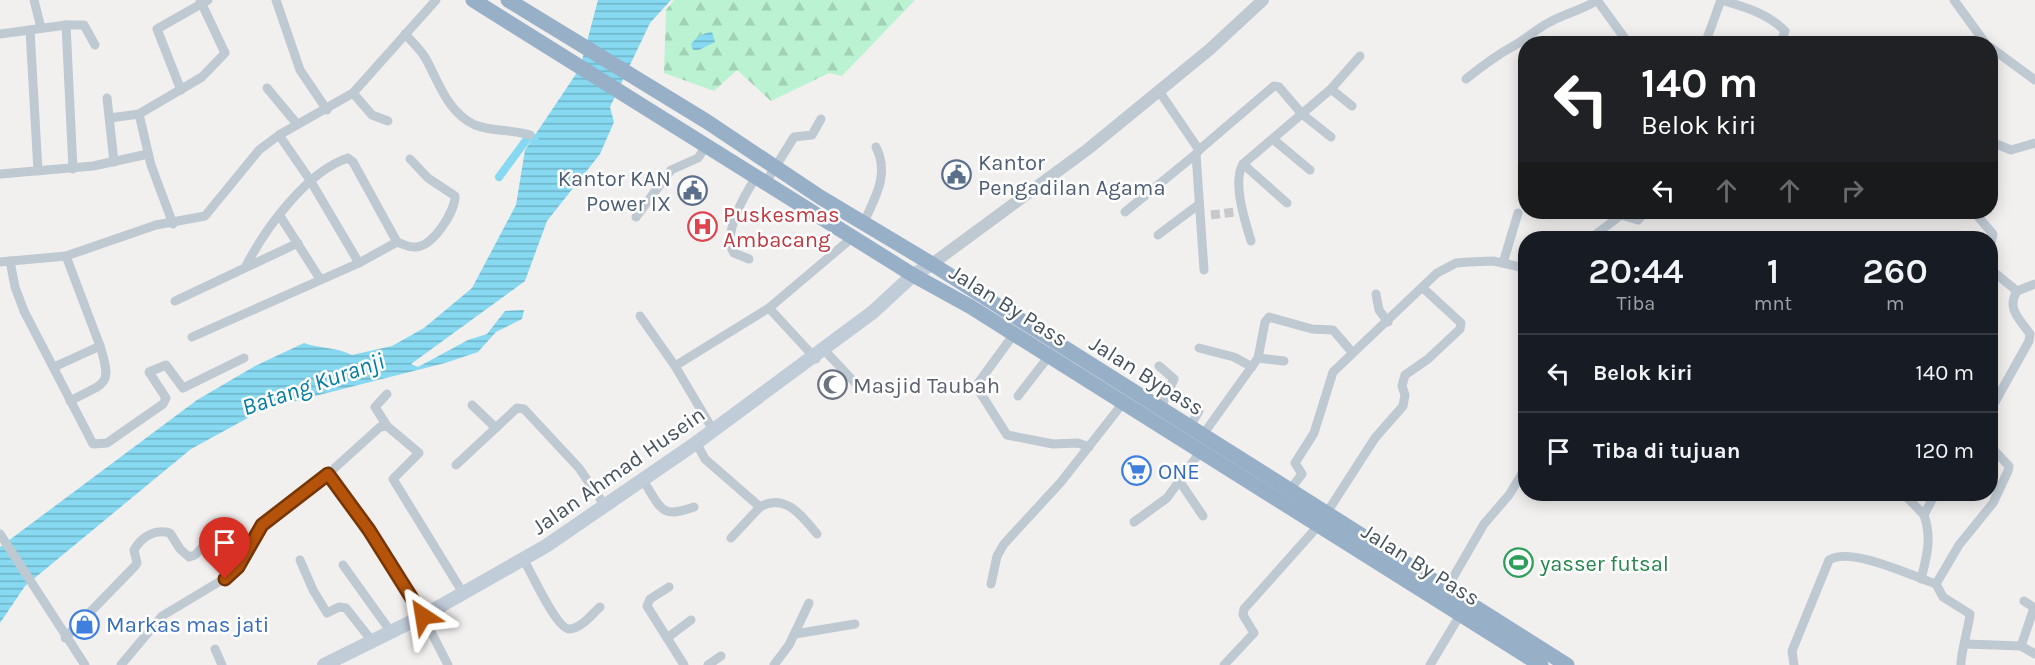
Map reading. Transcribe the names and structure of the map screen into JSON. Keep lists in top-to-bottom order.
{
  "streets": {
    "highway": ["Jalan By Pass", "Jalan Bypass"],
    "main road": ["Jalan Ahmad Husein"]
  },
  "crossings": [
    ["Jalan By Pass", "Jalan Bypass"],
    ["Jalan By Pass", "Jalan Ahmad Husein"],
    ["Jalan Bypass", "Jalan Ahmad Husein"]
  ],
  "water": ["Batang Kuranji"],
  "places": {
    "public building": ["Kantor Pengadilan Agama", "Kantor KAN Power IX"],
    "hospital": ["Puskesmas Ambacang"],
    "mosque": ["Masjid Taubah"],
    "supermarket": ["ONE"],
    "sports": ["yasser futsal"],
    "shop": ["Markas mas jati"]
  },
  "page": {
    "turn": ["140 m", "Belok kiri"],
    "eta": [
      "20:44",
      "Tiba",
      "1",
      "mnt",
      "260",
      "m"
    ],
    "list": [
      {
        "name": "Belok kiri",
        "value": "140 m"
      },
      {
        "name": "Tiba di tujuan",
        "value": "120 m"
      }
    ]
  }
}
